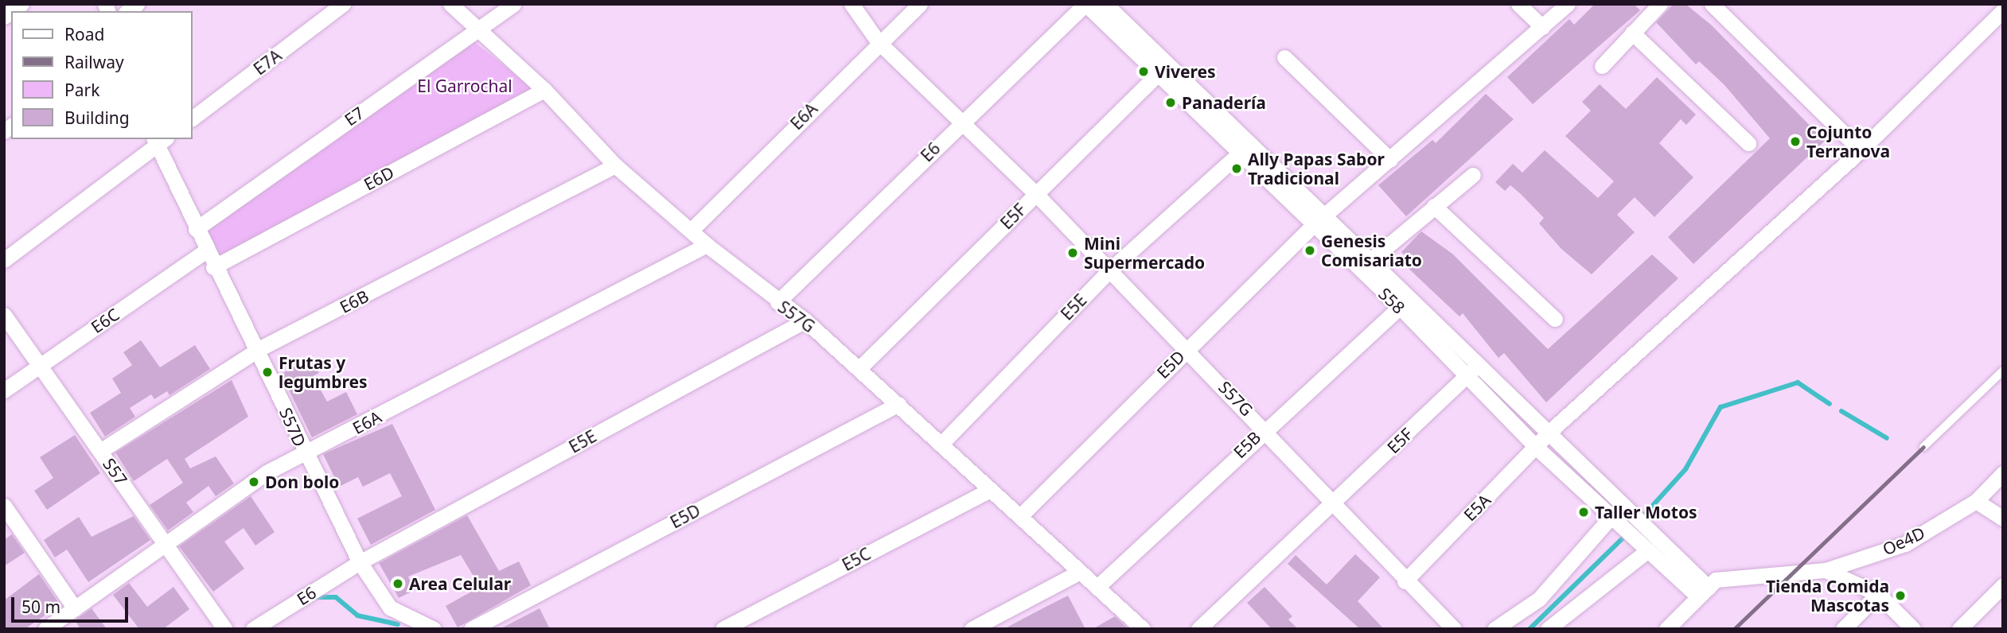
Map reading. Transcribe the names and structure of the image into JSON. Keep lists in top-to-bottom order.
{
  "streets": {
    "street": [
      "E7A",
      "E7",
      "E6A",
      "E6",
      "E6D",
      "E5F",
      "S58",
      "E6B",
      "E5E",
      "S57G",
      "E6C",
      "E5D",
      "S57D",
      "E5B",
      "S57",
      "E5A",
      "Oe4D",
      "E5C"
    ]
  },
  "crossings": [
    ["E7", "S57G"],
    ["E7", "S57D"],
    ["E6A", "S57G"],
    ["E6A", "S57D"],
    ["E6A", "S57"],
    ["E6", "S58"],
    ["E6", "E5E"],
    ["E6", "S57G"],
    ["E6", "S57D"],
    ["E6D", "S57G"],
    ["E6D", "S57D"],
    ["E5F", "S58"],
    ["E5F", "S57G"],
    ["S58", "E5E"],
    ["S58", "E5D"],
    ["S58", "E5B"],
    ["S58", "E5A"],
    ["S58", "Oe4D"],
    ["E6B", "S57G"],
    ["E6B", "S57D"],
    ["E6B", "S57"],
    ["E5E", "S57G"],
    ["E5E", "S57D"],
    ["S57G", "E5D"],
    ["S57G", "E5B"],
    ["S57G", "E5A"],
    ["S57G", "E5C"],
    ["E6C", "S57D"],
    ["E6C", "S57"]
  ],
  "parks": ["El Garrochal"],
  "places": [
    "Viveres",
    "Panadería",
    "Cojunto Terranova",
    "Ally Papas Sabor Tradicional",
    "Genesis Comisariato",
    "Mini Supermercado",
    "Frutas y legumbres",
    "Don bolo",
    "Taller Motos",
    "Area Celular",
    "Tienda Comida Mascotas"
  ],
  "legend": [
    "Road",
    "Railway",
    "Park",
    "Building"
  ],
  "scale_bar": "50 m"
}
